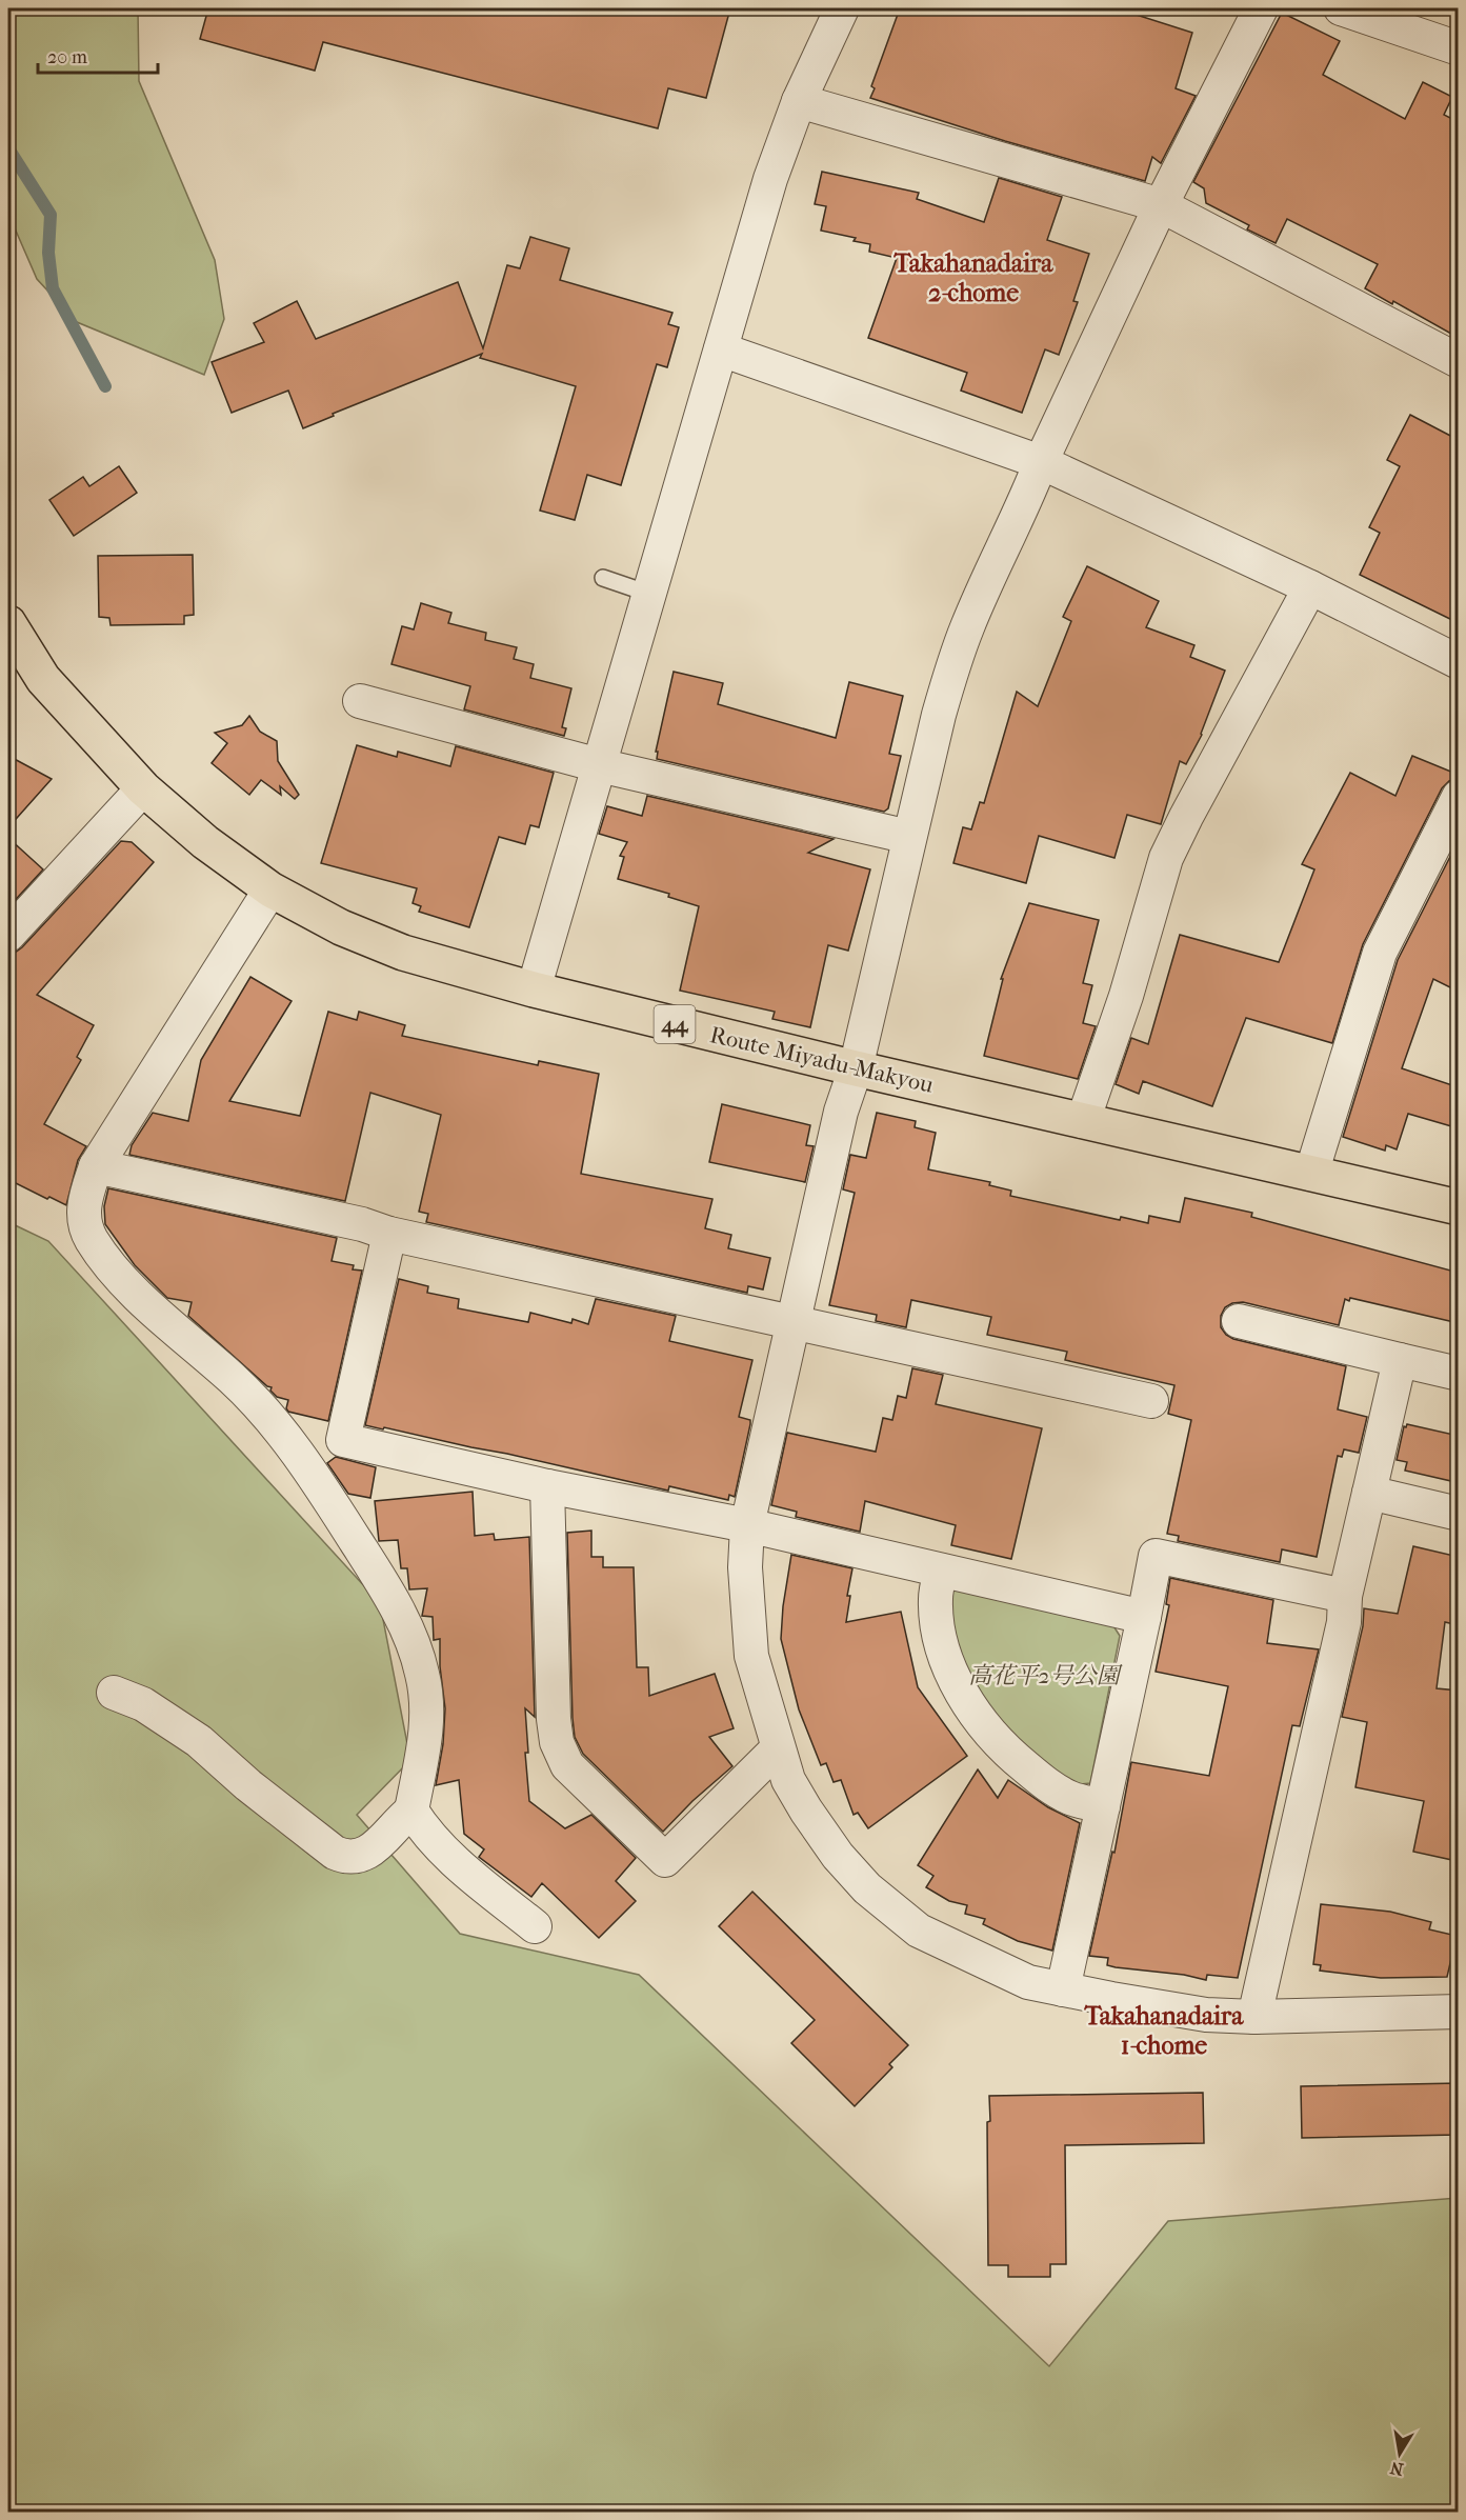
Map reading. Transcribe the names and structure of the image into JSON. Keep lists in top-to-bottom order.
{
  "streets": {
    "main road": ["44", "Route Miyadu-Makyou"]
  },
  "districts": ["Takahanadaira 2-chome", "Takahanadaira 1-chome"],
  "parks": ["高花平2号公園"],
  "scale_bar": "20 m",
  "north": "bottom"
}
